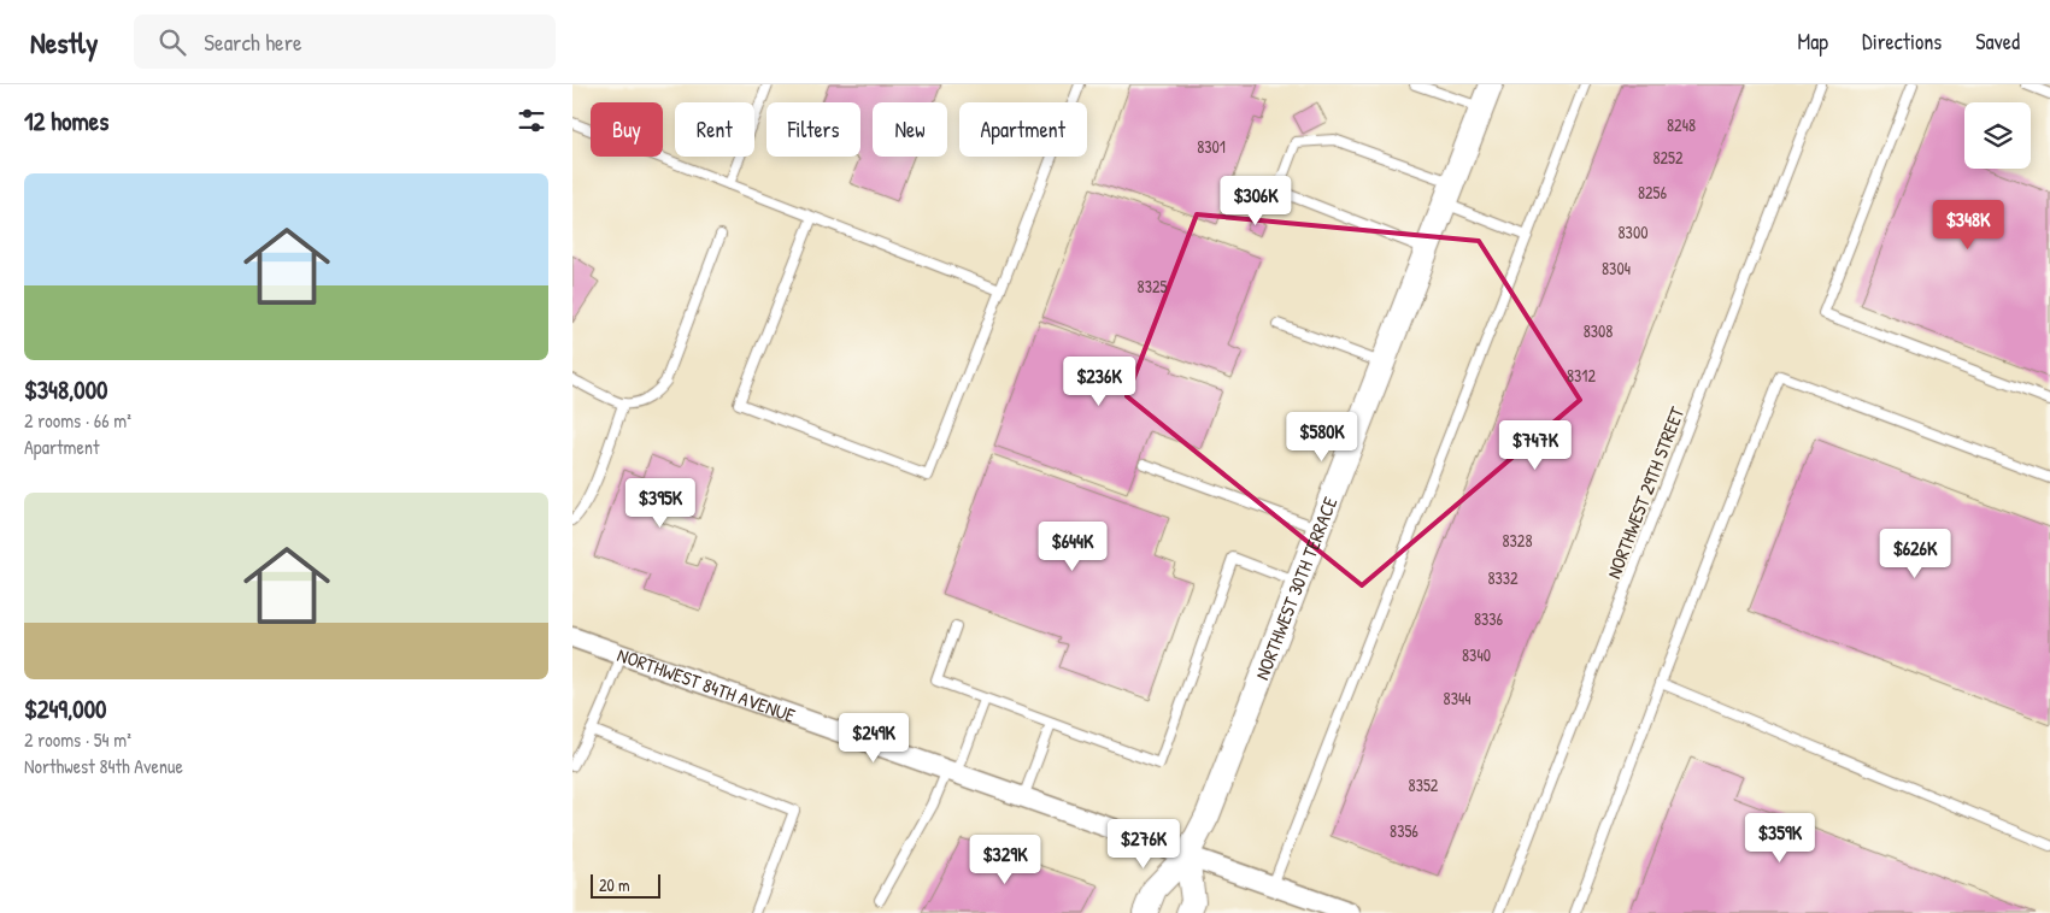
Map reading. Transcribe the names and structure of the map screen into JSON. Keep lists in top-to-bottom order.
{
  "streets": {
    "street": ["NORTHWEST 30TH TERRACE", "NORTHWEST 84TH AVENUE"],
    "lane": ["NORTHWEST 29TH STREET"]
  },
  "crossings": [
    ["NORTHWEST 30TH TERRACE", "NORTHWEST 84TH AVENUE"]
  ],
  "house_numbers": [
    "8248",
    "8301",
    "8252",
    "8256",
    "8300",
    "8304",
    "8325",
    "8308",
    "8312",
    "8328",
    "8332",
    "8336",
    "8340",
    "8344",
    "8352",
    "8356"
  ],
  "scale_bar": "20 m",
  "page": {
    "header": "Nestly",
    "search": "Search here",
    "nav": ["Map", "Directions", "Saved"],
    "heading": "12 homes",
    "chip": [
      "Buy",
      "Rent",
      "Filters",
      "New",
      "Apartment"
    ],
    "list": [
      {
        "name": "$348,000",
        "note": "2 rooms · 66 m² · Apartment"
      },
      {
        "name": "$249,000",
        "note": "2 rooms · 54 m² · Northwest 84th Avenue"
      }
    ],
    "price": [
      "$306K",
      "$348K",
      "$236K",
      "$580K",
      "$747K",
      "$395K",
      "$644K",
      "$626K",
      "$249K",
      "$359K",
      "$276K",
      "$329K"
    ],
    "scale": "20 m"
  }
}
